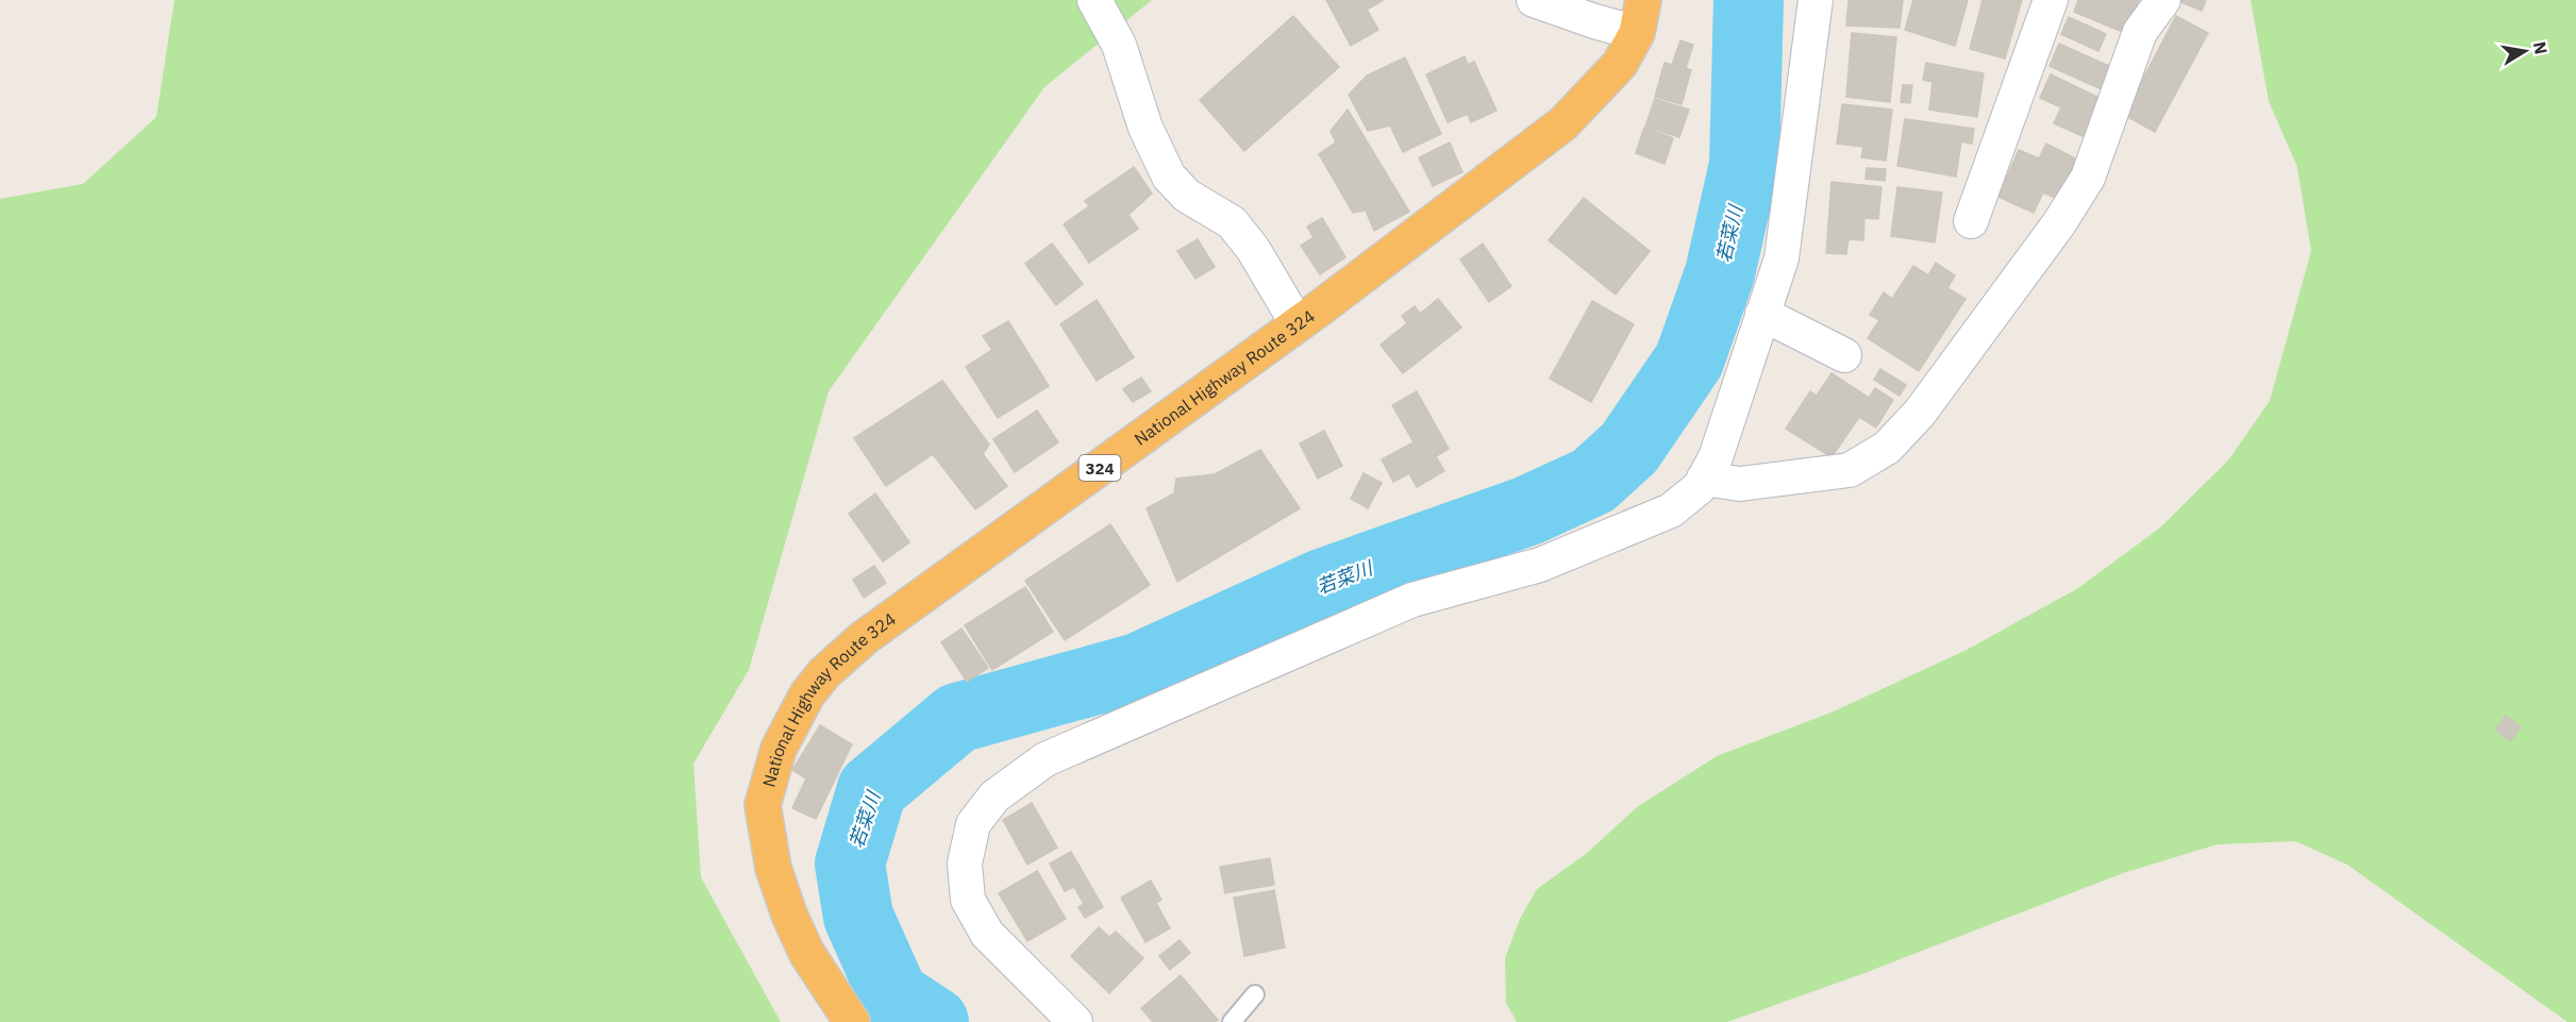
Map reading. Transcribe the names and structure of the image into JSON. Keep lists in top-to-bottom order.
{
  "streets": {
    "highway": ["National Highway Route 324", "324"]
  },
  "water": ["若菜川"],
  "north": "right"
}
